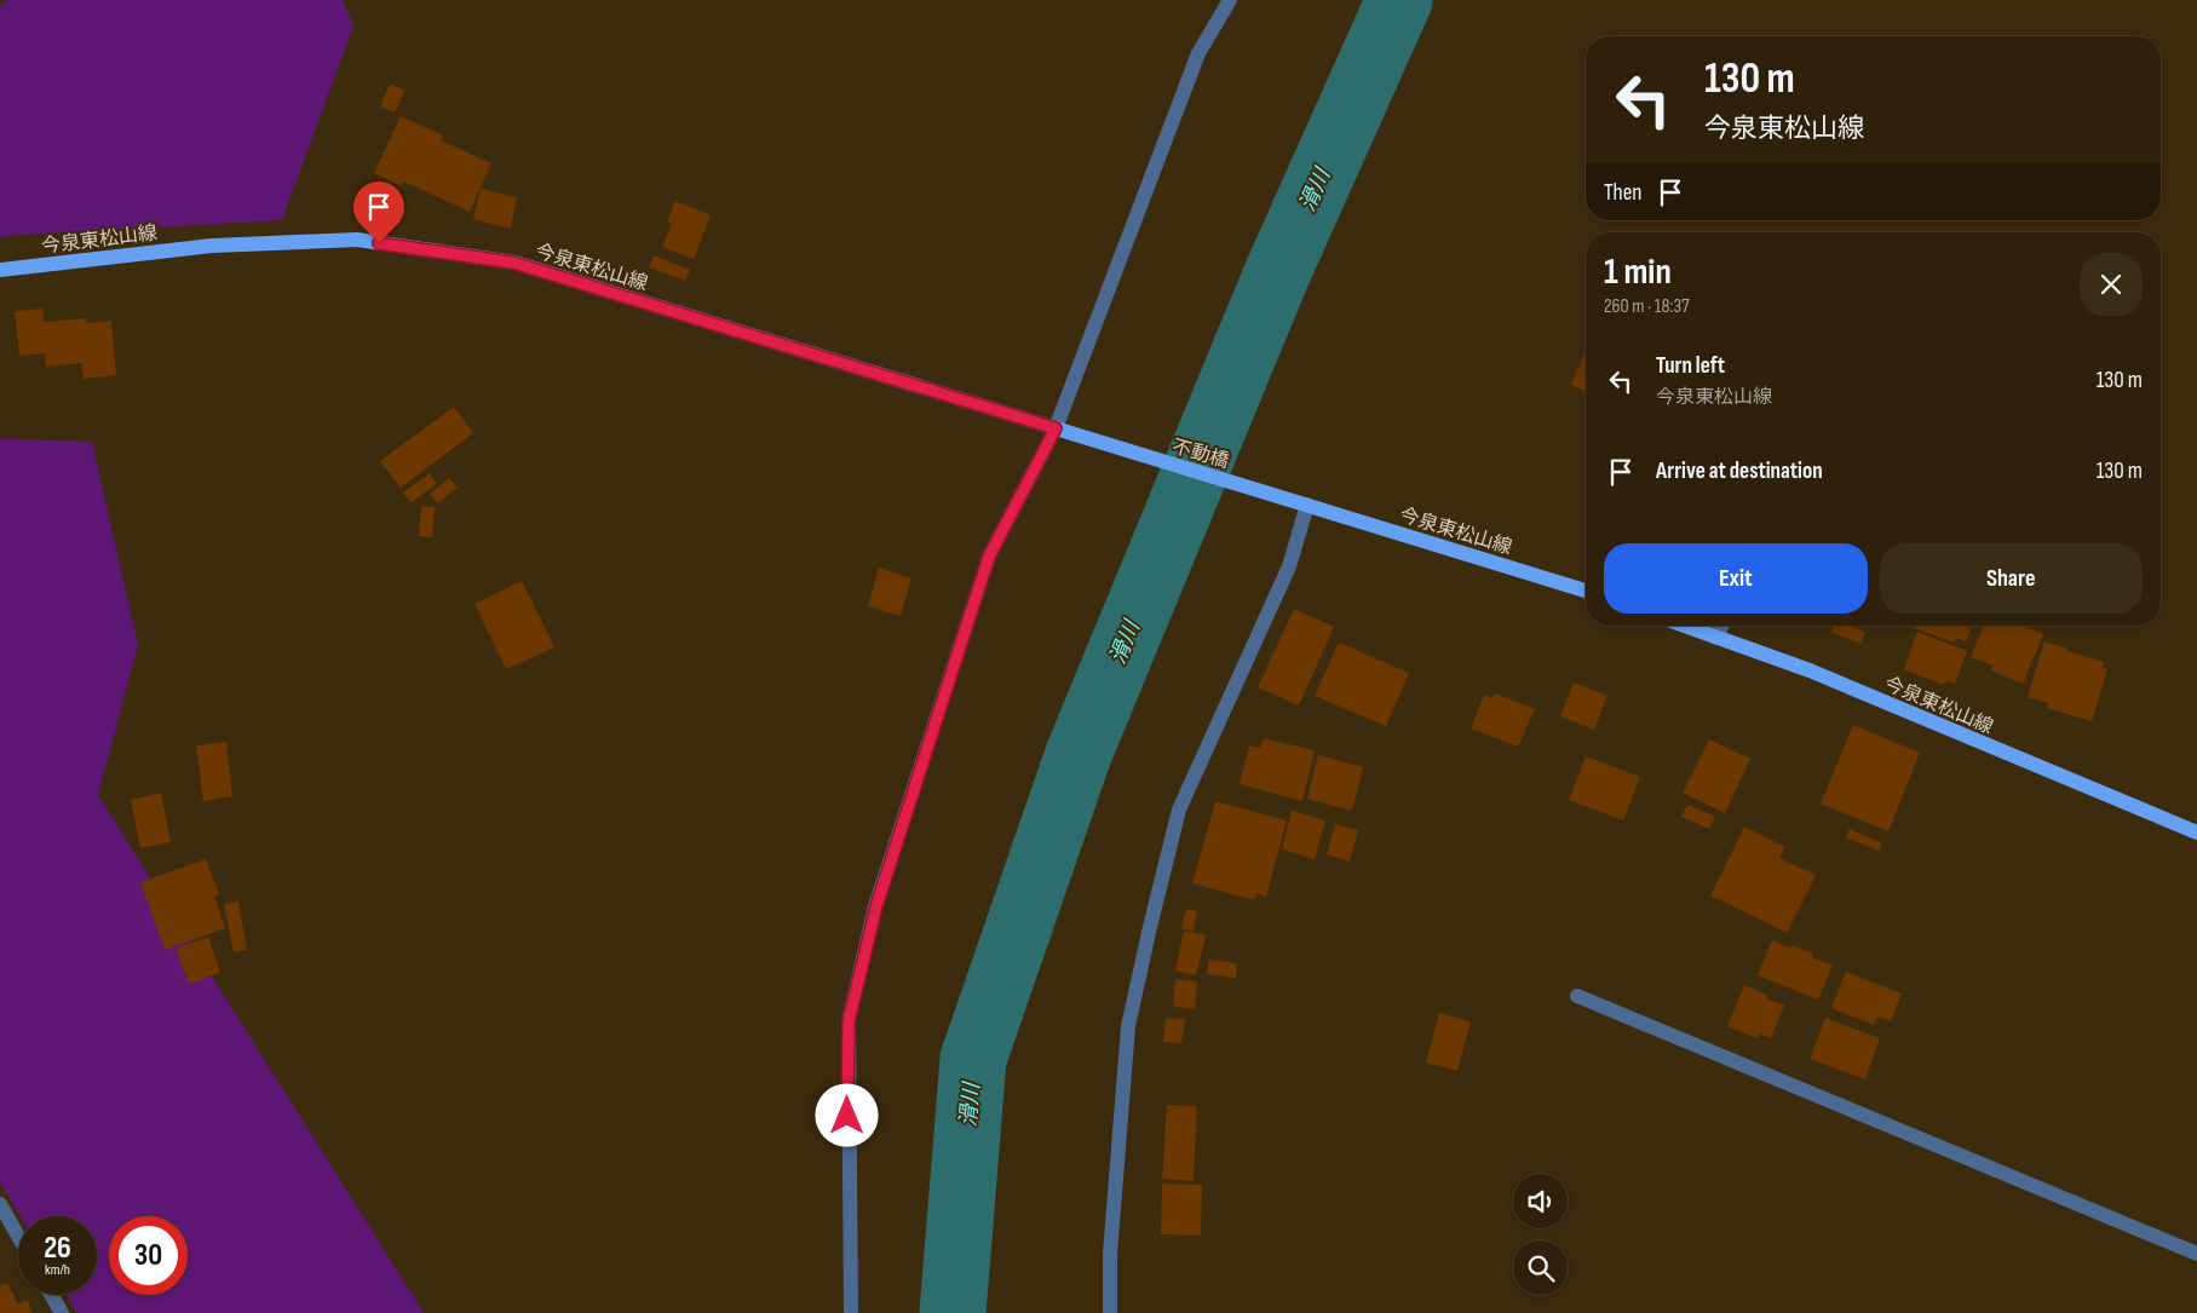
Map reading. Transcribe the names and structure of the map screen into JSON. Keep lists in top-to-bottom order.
{
  "streets": {
    "main road": ["今泉東松山線", "不動橋"]
  },
  "crossings": [
    ["今泉東松山線", "不動橋"]
  ],
  "water": ["滑川"],
  "page": {
    "turn": ["130 m", "今泉東松山線"],
    "then": "Then",
    "heading": ["1 min", "260 m · 18:37"],
    "list": [
      {
        "name": "Turn left",
        "note": "今泉東松山線",
        "value": "130 m"
      },
      {
        "name": "Arrive at destination",
        "value": "130 m"
      }
    ],
    "buttons": ["Exit", "Share"],
    "speed": "26 km/h",
    "limit": "30"
  }
}
